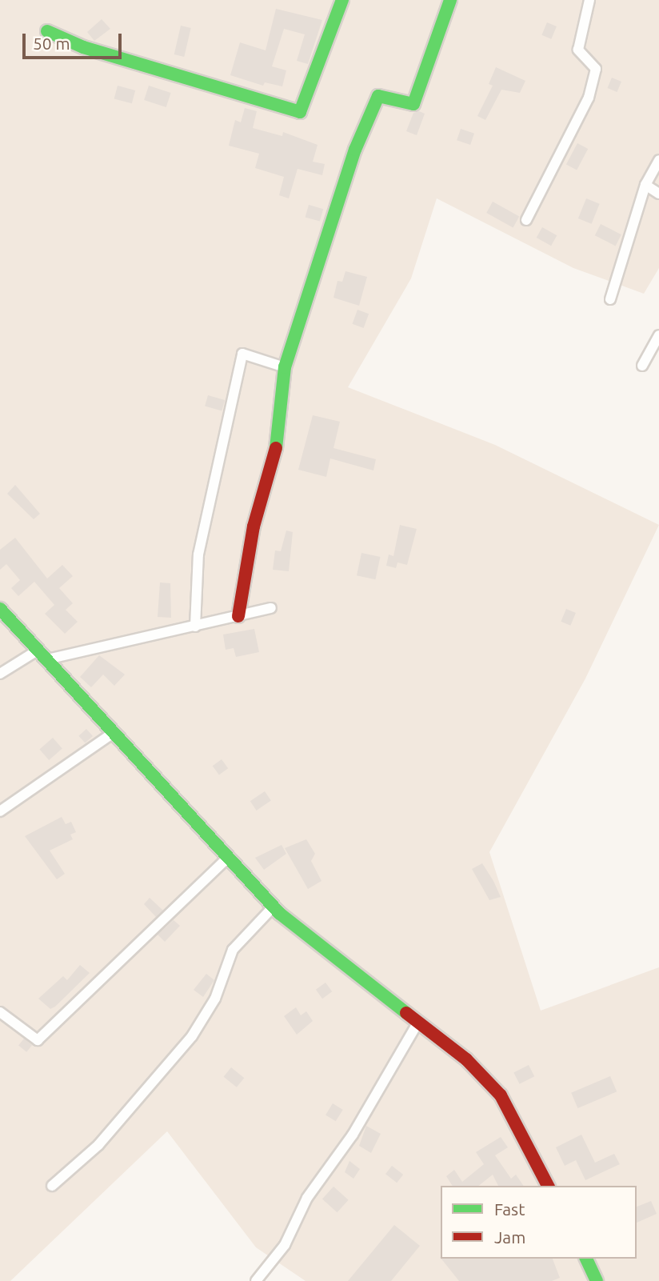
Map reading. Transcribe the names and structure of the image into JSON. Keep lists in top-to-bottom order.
{
  "legend": ["Fast", "Jam"],
  "scale_bar": "50 m"
}
